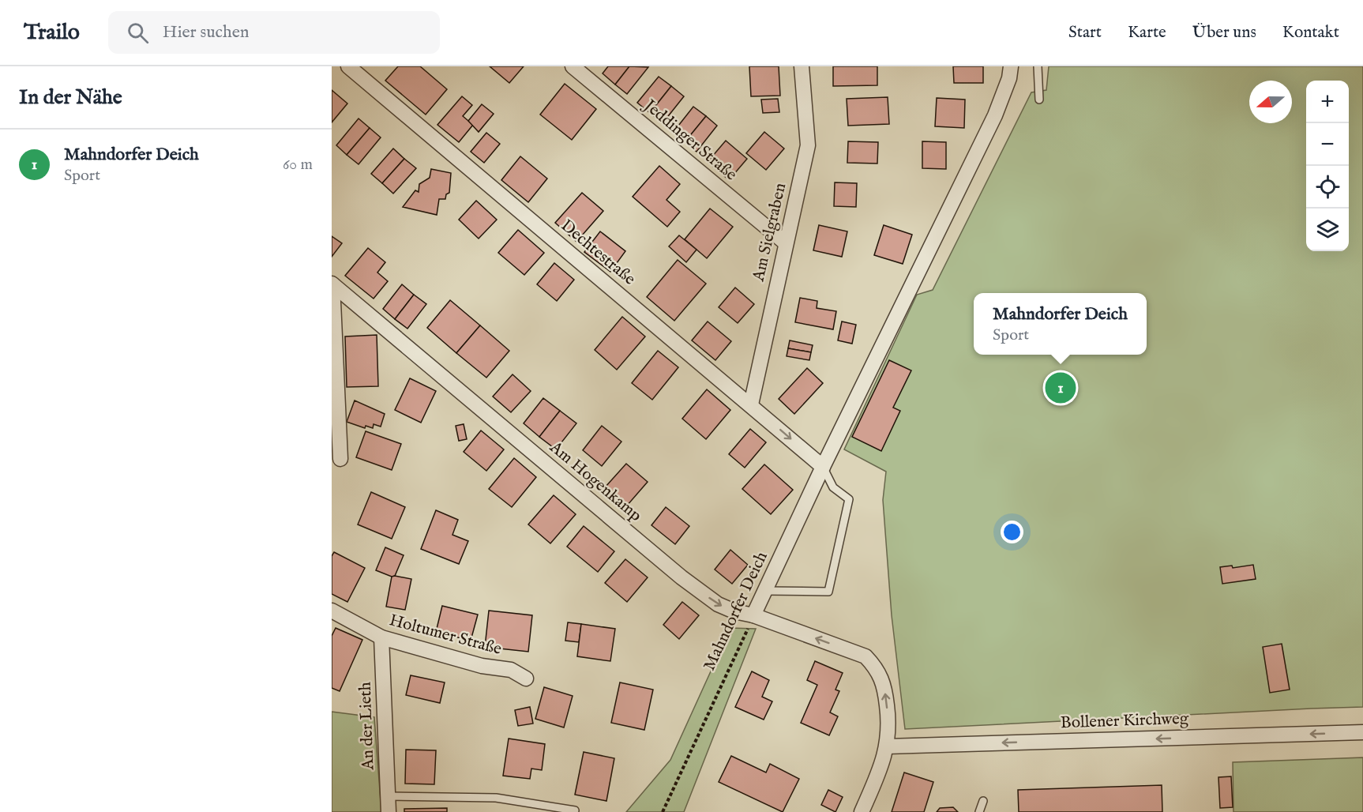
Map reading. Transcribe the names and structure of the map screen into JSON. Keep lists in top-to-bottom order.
{
  "streets": {
    "street": [
      "Jeddinger Straße",
      "Am Sielgraben",
      "Dechtestraße",
      "Am Hogenkamp",
      "Mahndorfer Deich",
      "Holtumer Straße",
      "Bollener Kirchweg",
      "An der Lieth"
    ]
  },
  "crossings": [
    ["Jeddinger Straße", "Am Sielgraben"],
    ["Am Sielgraben", "Dechtestraße"],
    ["Dechtestraße", "Mahndorfer Deich"],
    ["Am Hogenkamp", "Mahndorfer Deich"],
    ["Am Hogenkamp", "Bollener Kirchweg"],
    ["Holtumer Straße", "An der Lieth"]
  ],
  "one_way": ["Bollener Kirchweg"],
  "north": "left",
  "page": {
    "header": "Trailo",
    "search": "Hier suchen",
    "nav": [
      "Start",
      "Karte",
      "Über uns",
      "Kontakt"
    ],
    "heading": "In der Nähe",
    "map_buttons": ["+", "−"],
    "list": [
      {
        "mark": "1",
        "name": "Mahndorfer Deich",
        "note": "Sport",
        "value": "60 m"
      }
    ],
    "popup": ["Mahndorfer Deich", "Sport"],
    "pins": "1"
  }
}
